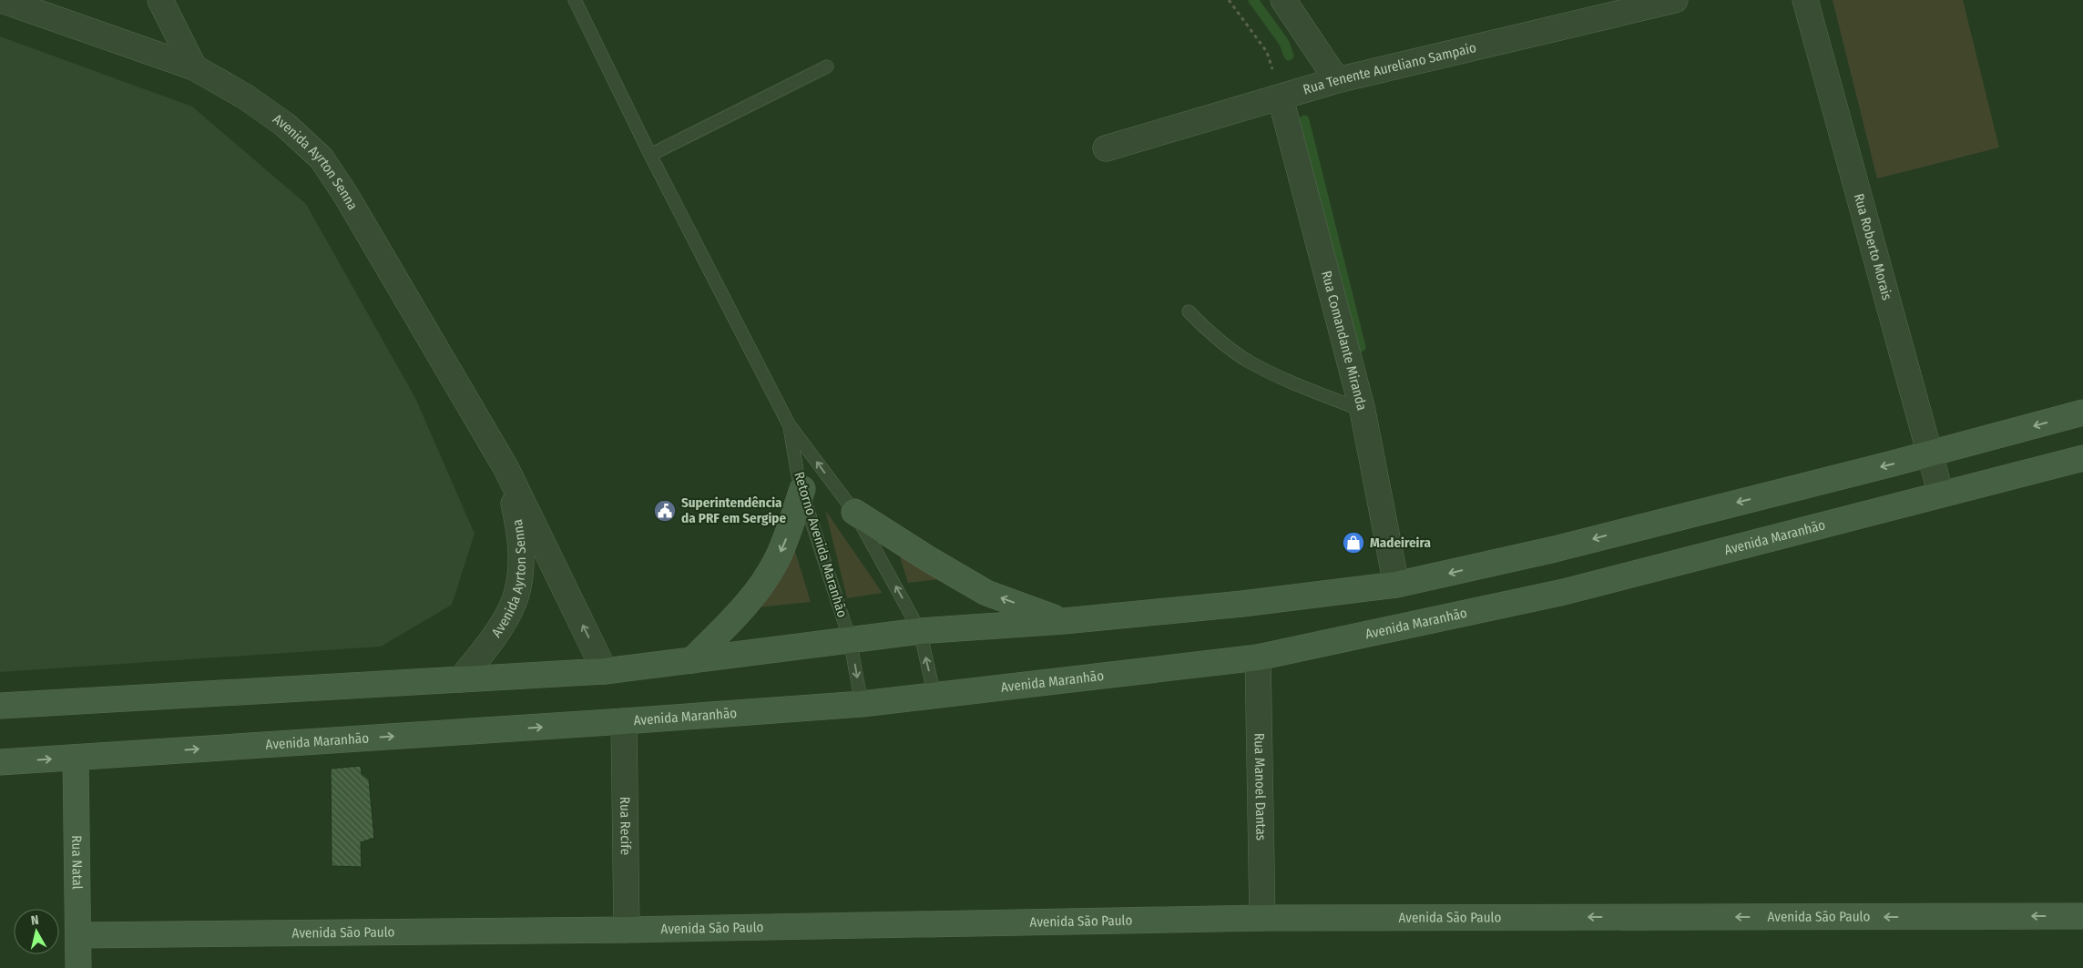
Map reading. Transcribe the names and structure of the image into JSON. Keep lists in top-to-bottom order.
{
  "streets": {
    "main road": ["Avenida Maranhão", "Rua Natal", "Avenida São Paulo"],
    "street": [
      "Rua Tenente Aureliano Sampaio",
      "Avenida Ayrton Senna",
      "Rua Roberto Morais",
      "Rua Comandante Miranda",
      "Rua Manoel Dantas",
      "Rua Recife"
    ],
    "lane": ["Retorno Avenida Maranhão"]
  },
  "crossings": [
    ["Rua Tenente Aureliano Sampaio", "Rua Comandante Miranda"],
    ["Rua Roberto Morais", "Avenida Maranhão"],
    ["Avenida Maranhão", "Retorno Avenida Maranhão"],
    ["Avenida Maranhão", "Rua Manoel Dantas"],
    ["Avenida Maranhão", "Rua Recife"],
    ["Avenida Maranhão", "Rua Natal"],
    ["Rua Manoel Dantas", "Avenida São Paulo"],
    ["Rua Recife", "Avenida São Paulo"],
    ["Rua Natal", "Avenida São Paulo"]
  ],
  "one_way": ["Avenida São Paulo"],
  "places": {
    "public building": ["Superintendência da PRF em Sergipe"],
    "shop": ["Madeireira"]
  },
  "north": "top"
}
